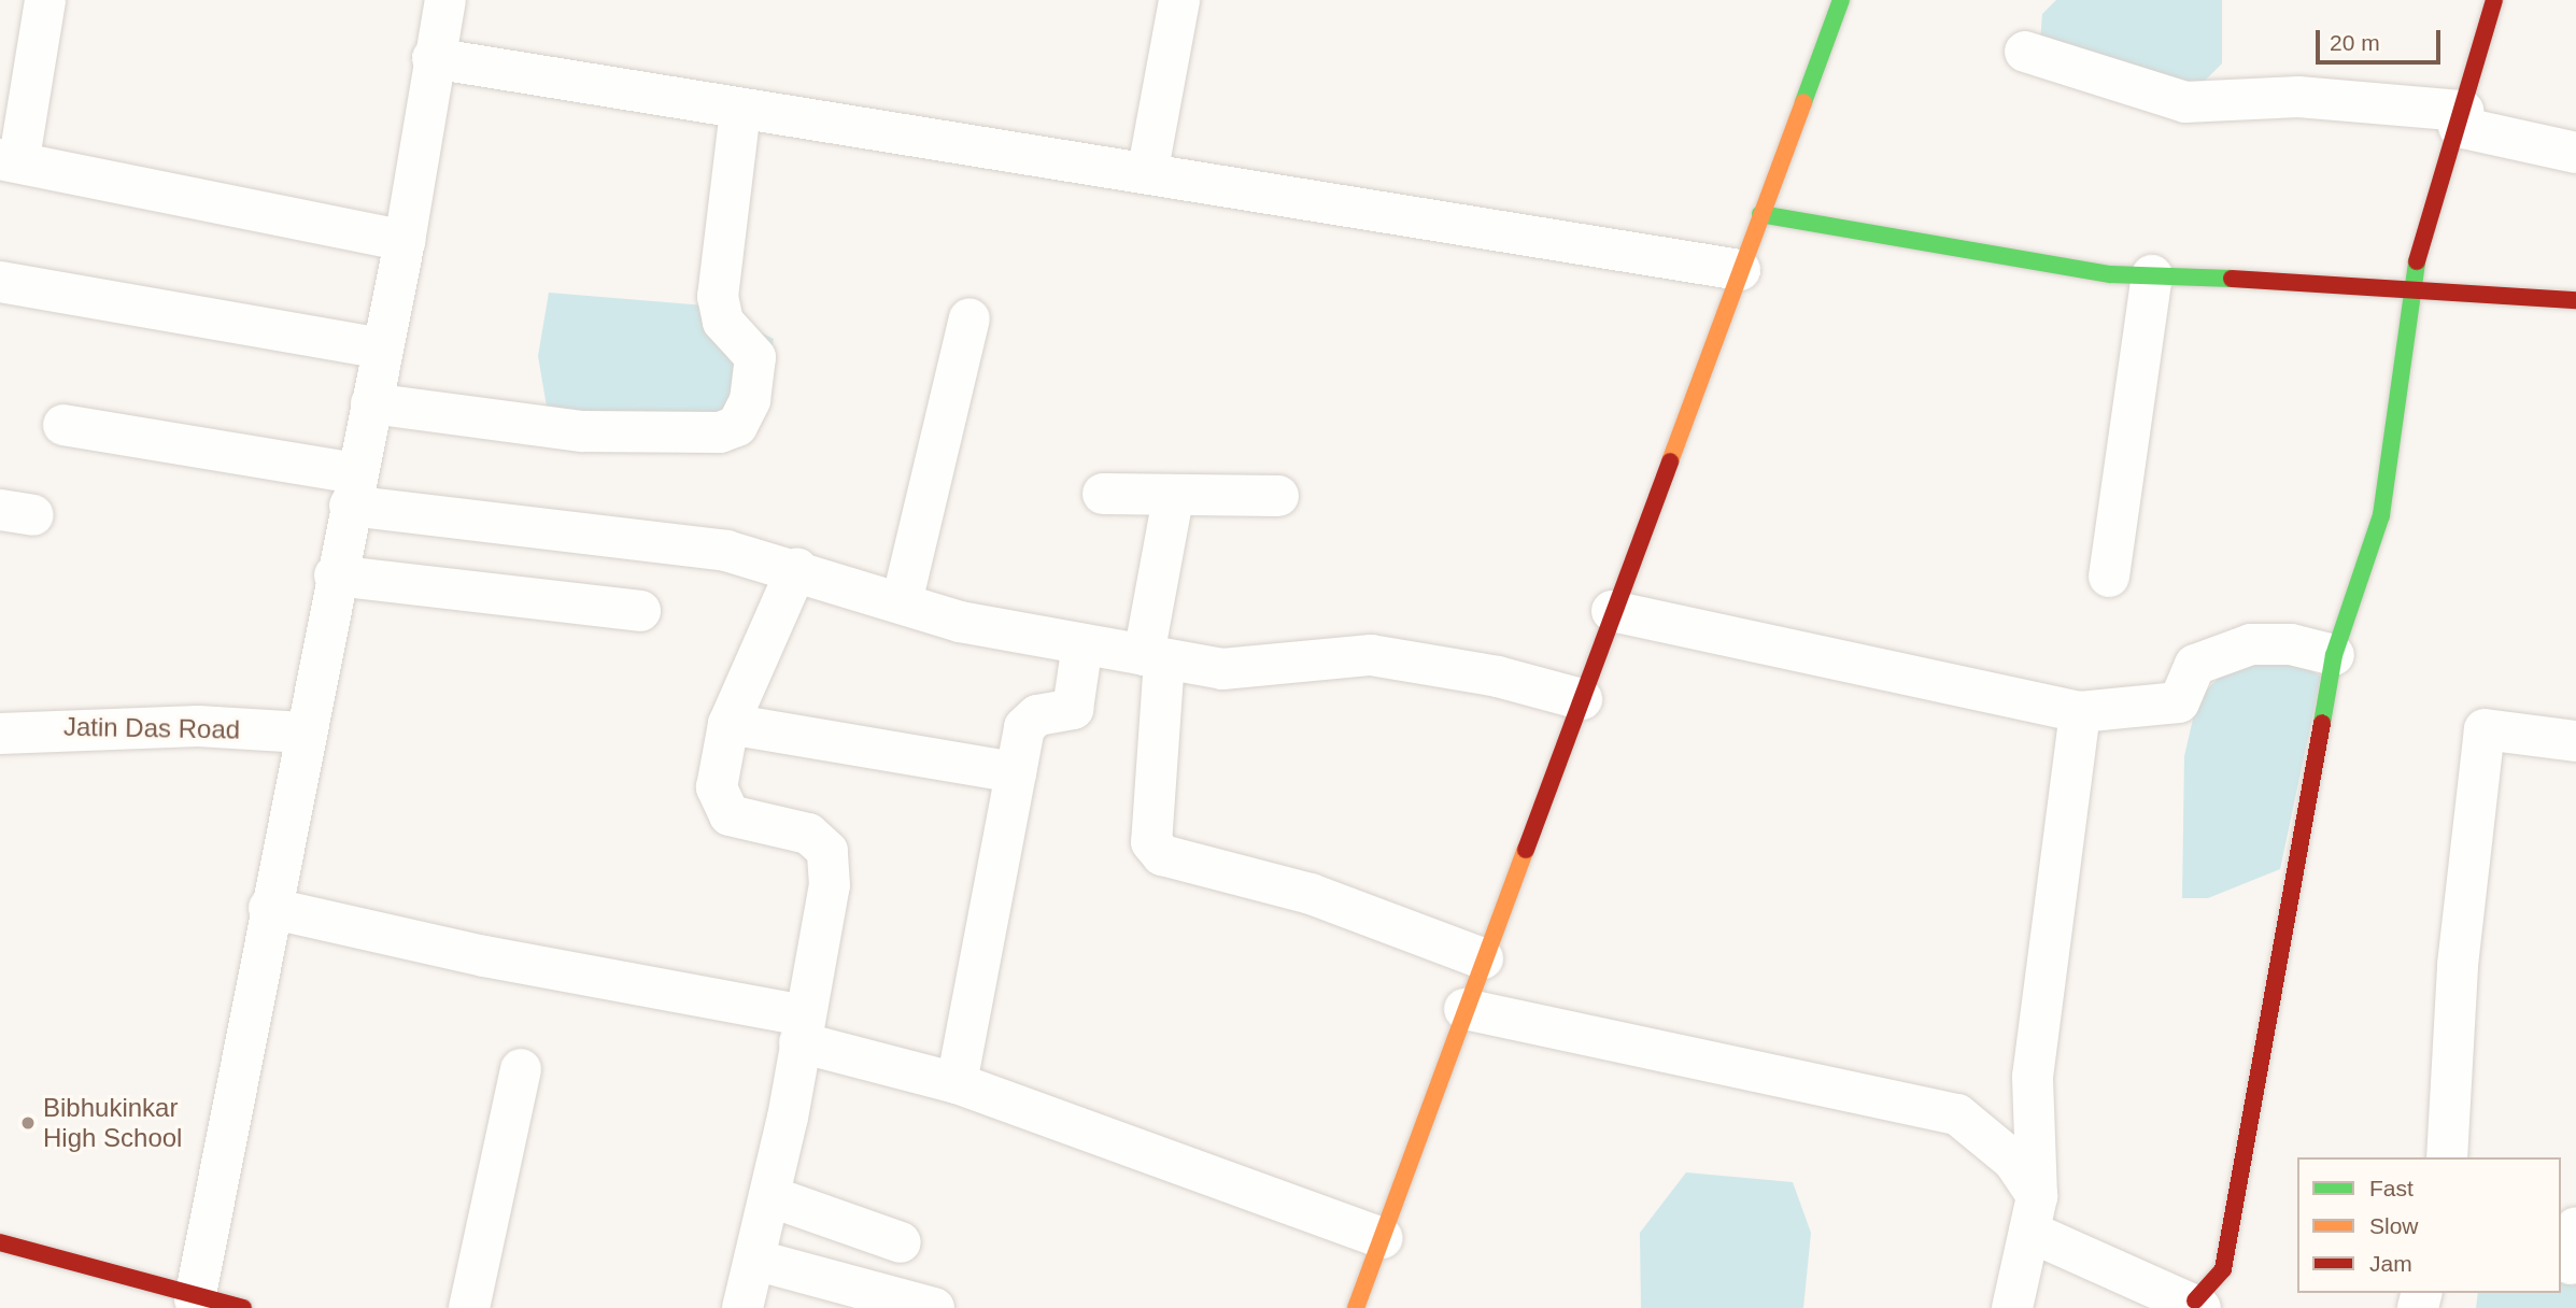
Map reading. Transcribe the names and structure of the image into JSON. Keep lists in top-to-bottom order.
{
  "streets": {
    "street": ["Jatin Das Road"]
  },
  "places": ["Bibhukinkar High School"],
  "legend": ["Fast", "Slow", "Jam"],
  "scale_bar": "20 m"
}
